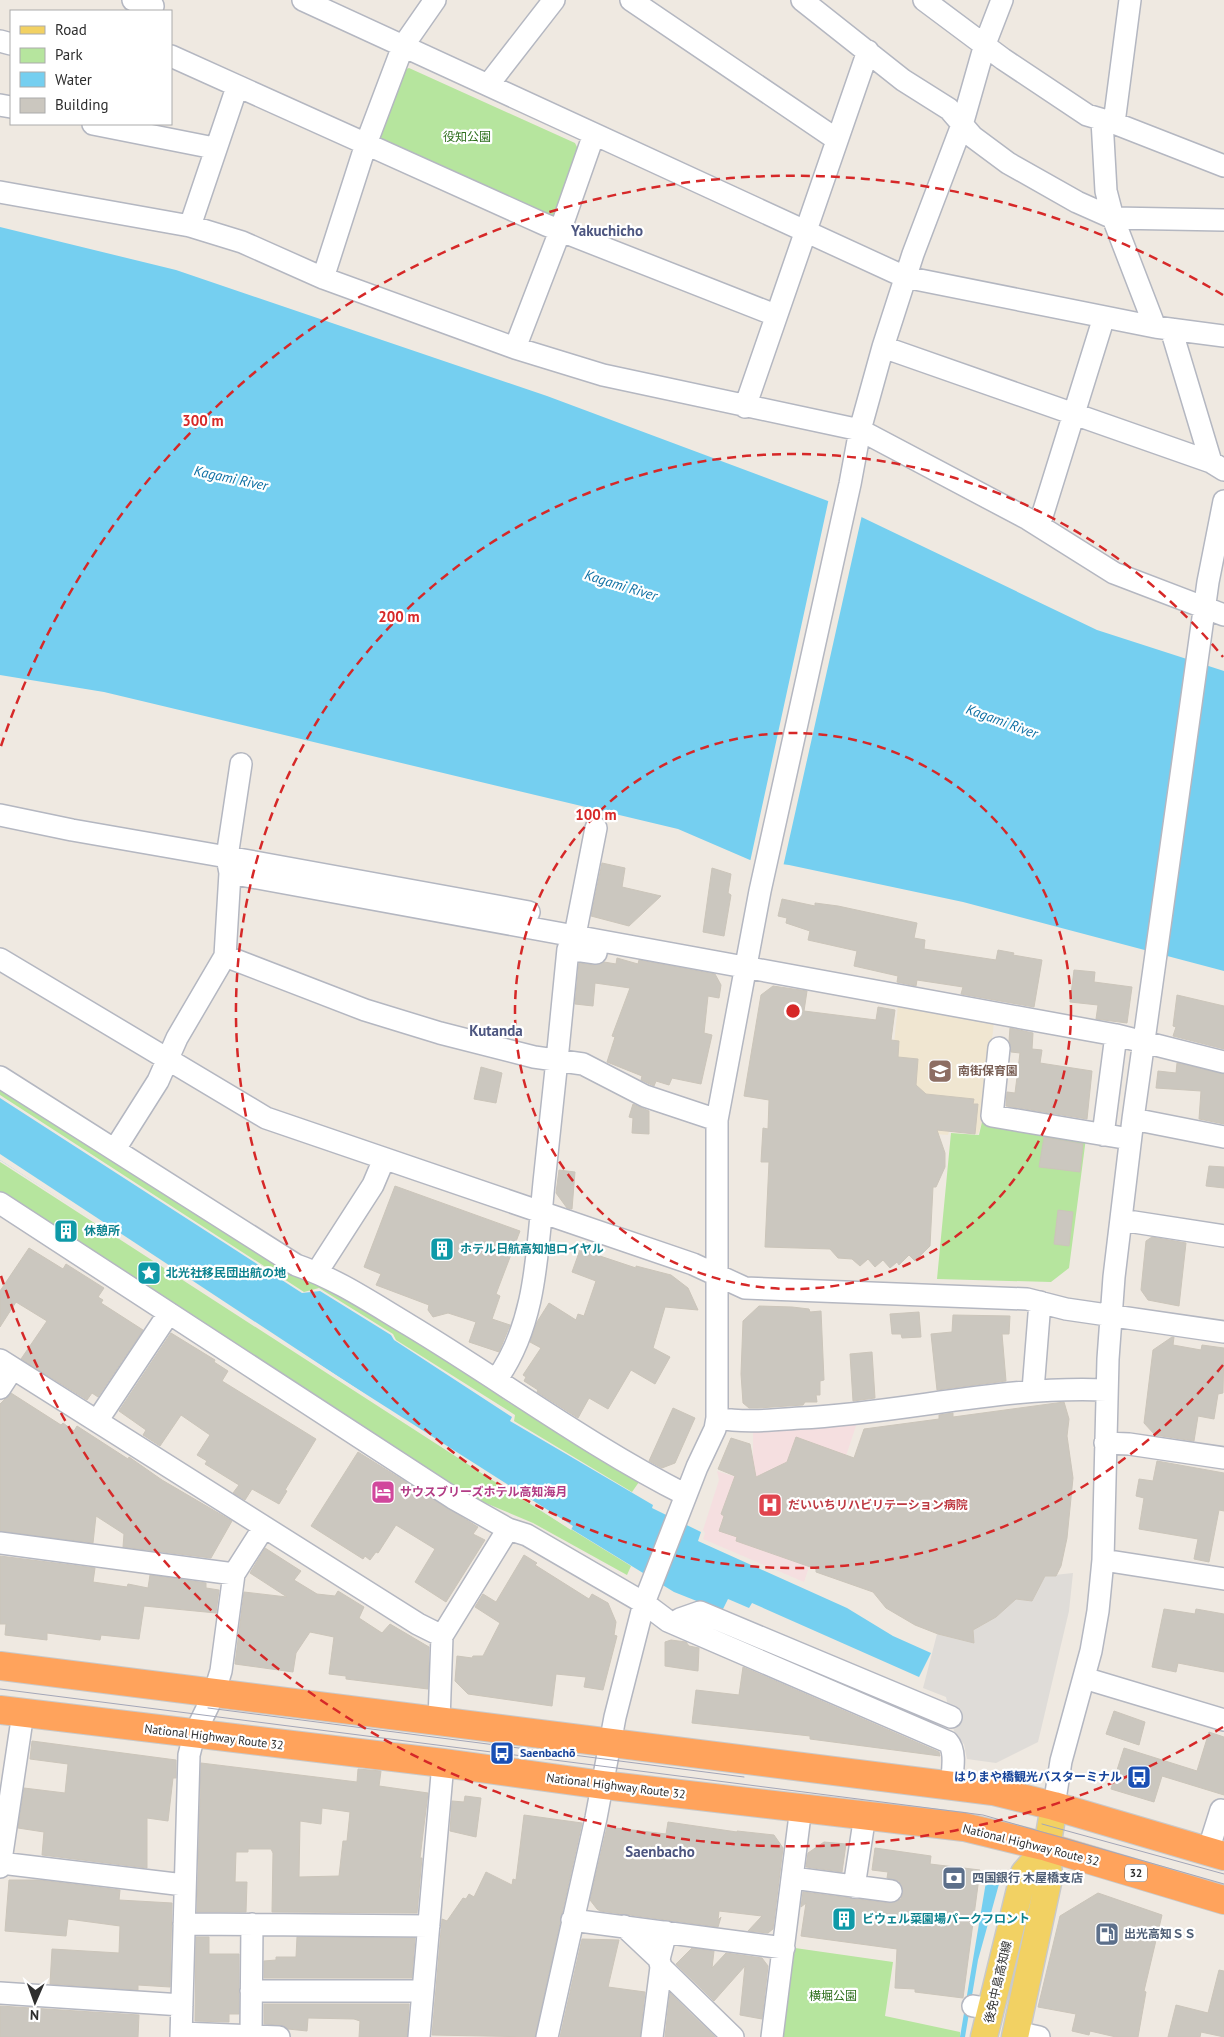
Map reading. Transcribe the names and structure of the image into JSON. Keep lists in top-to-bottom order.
{
  "streets": {
    "highway": ["National Highway Route 32", "32"],
    "main road": ["後免中島高知線"]
  },
  "crossings": [
    ["National Highway Route 32", "後免中島高知線"]
  ],
  "districts": ["Yakuchicho", "Kutanda", "Saenbacho"],
  "water": ["Kagami River"],
  "parks": ["役知公園", "横堀公園"],
  "places": {
    "school or university": ["南街保育園"],
    "building": ["休憩所", "ホテル日航高知旭ロイヤル", "ビウェル菜園場パークフロント"],
    "place": ["北光社移民団出航の地"],
    "hotel": ["サウスブリーズホテル高知海月"],
    "hospital": ["だいいちリハビリテーション病院"],
    "bus stop": ["Saenbachō", "はりまや橋観光バスターミナル"],
    "bank": ["四国銀行 木屋橋支店"],
    "fuel station": ["出光高知ＳＳ"]
  },
  "legend": [
    "Road",
    "Park",
    "Water",
    "Building"
  ],
  "north": "bottom",
  "rings": ["300 m", "200 m", "100 m"]
}
